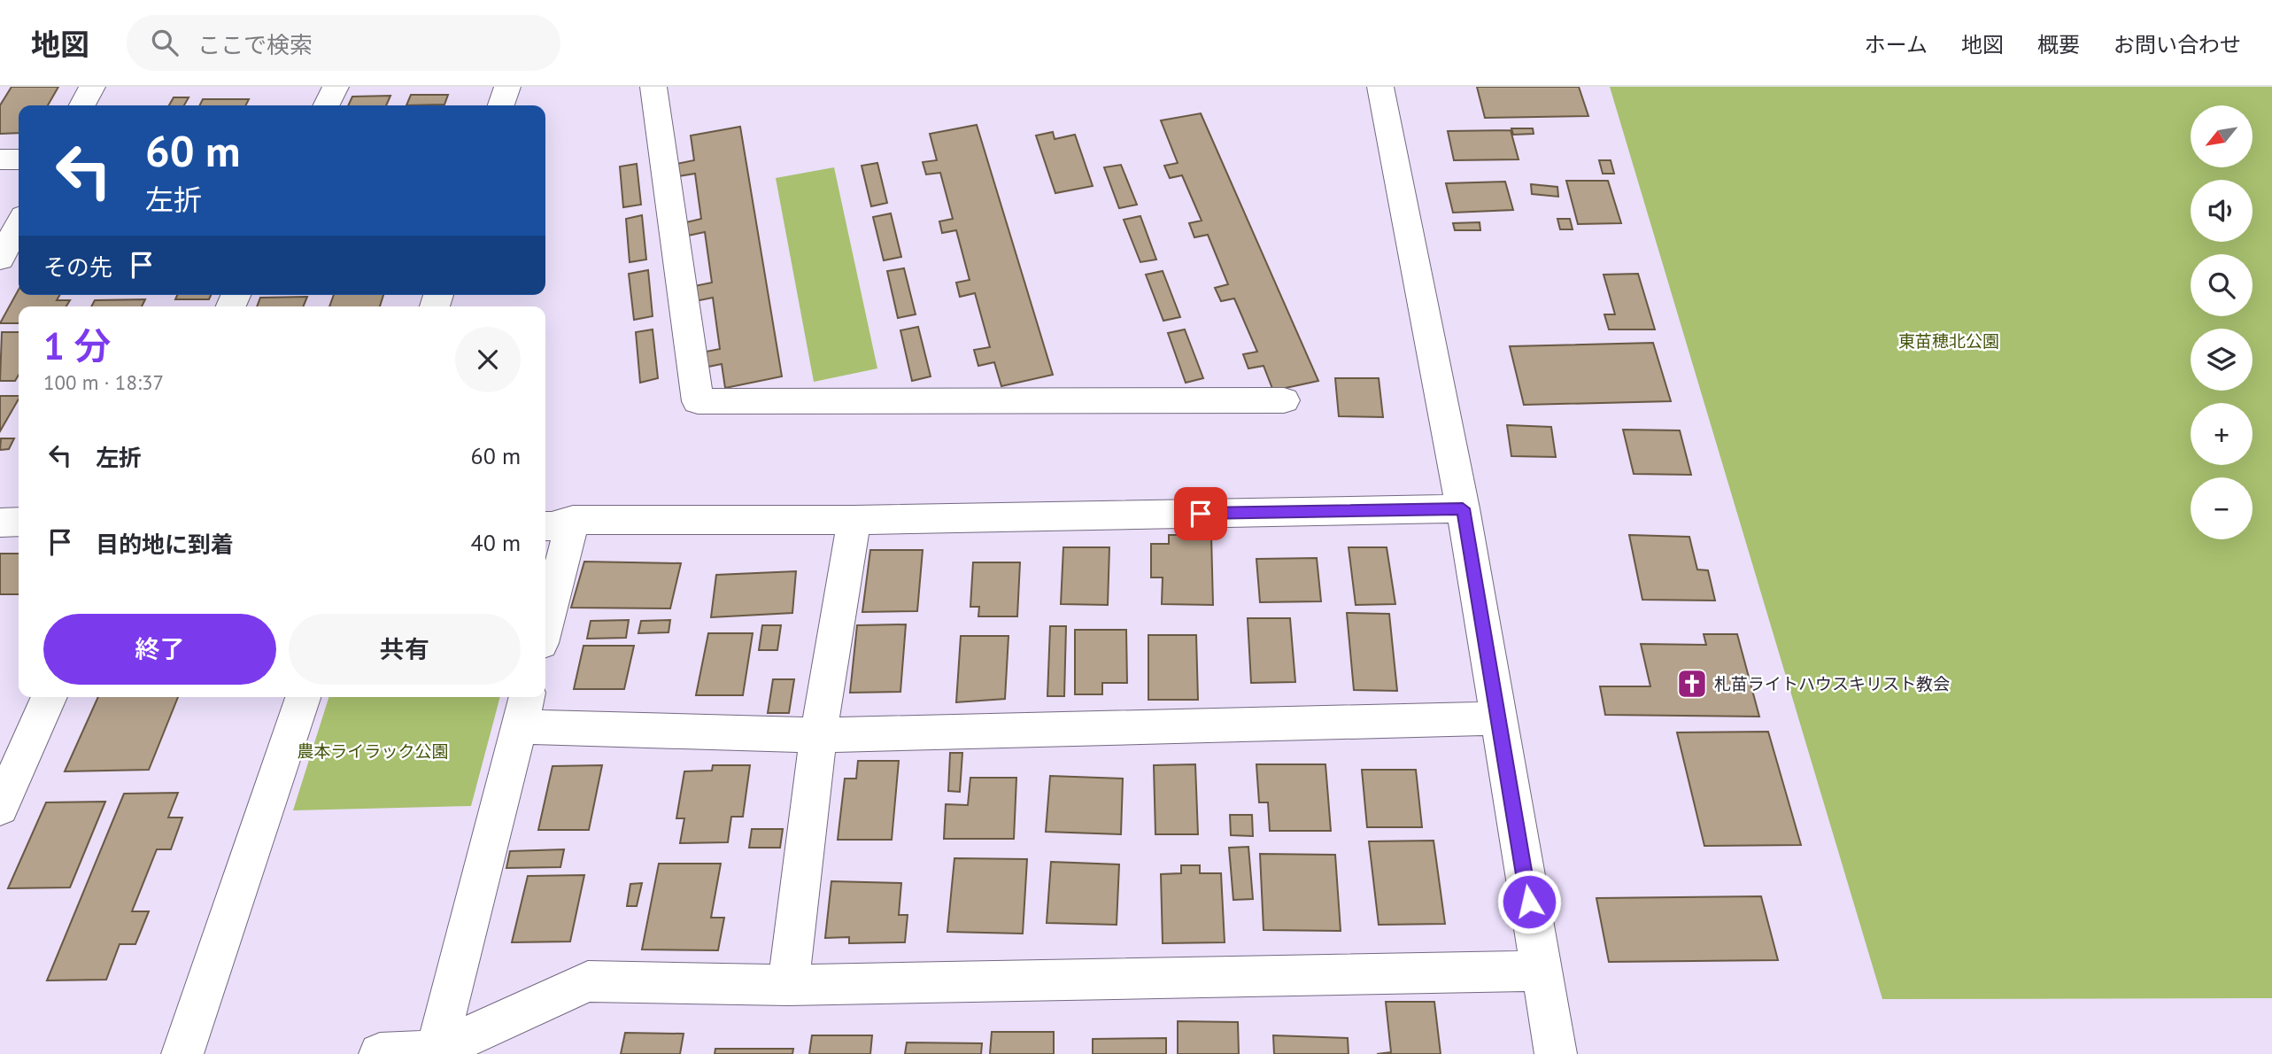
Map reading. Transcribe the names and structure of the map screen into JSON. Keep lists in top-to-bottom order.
{
  "parks": ["東苗穂北公園", "農本ライラック公園"],
  "places": {
    "church": ["札苗ライトハウスキリスト教会"]
  },
  "north": "bottom left",
  "page": {
    "header": "地図",
    "search": "ここで検索",
    "nav": [
      "ホーム",
      "地図",
      "概要",
      "お問い合わせ"
    ],
    "map_buttons": ["+", "−"],
    "turn": ["60 m", "左折"],
    "then": "その先",
    "heading": ["1 分", "100 m · 18:37"],
    "list": [
      {
        "name": "左折",
        "value": "60 m"
      },
      {
        "name": "目的地に到着",
        "value": "40 m"
      }
    ],
    "buttons": ["終了", "共有"]
  }
}
